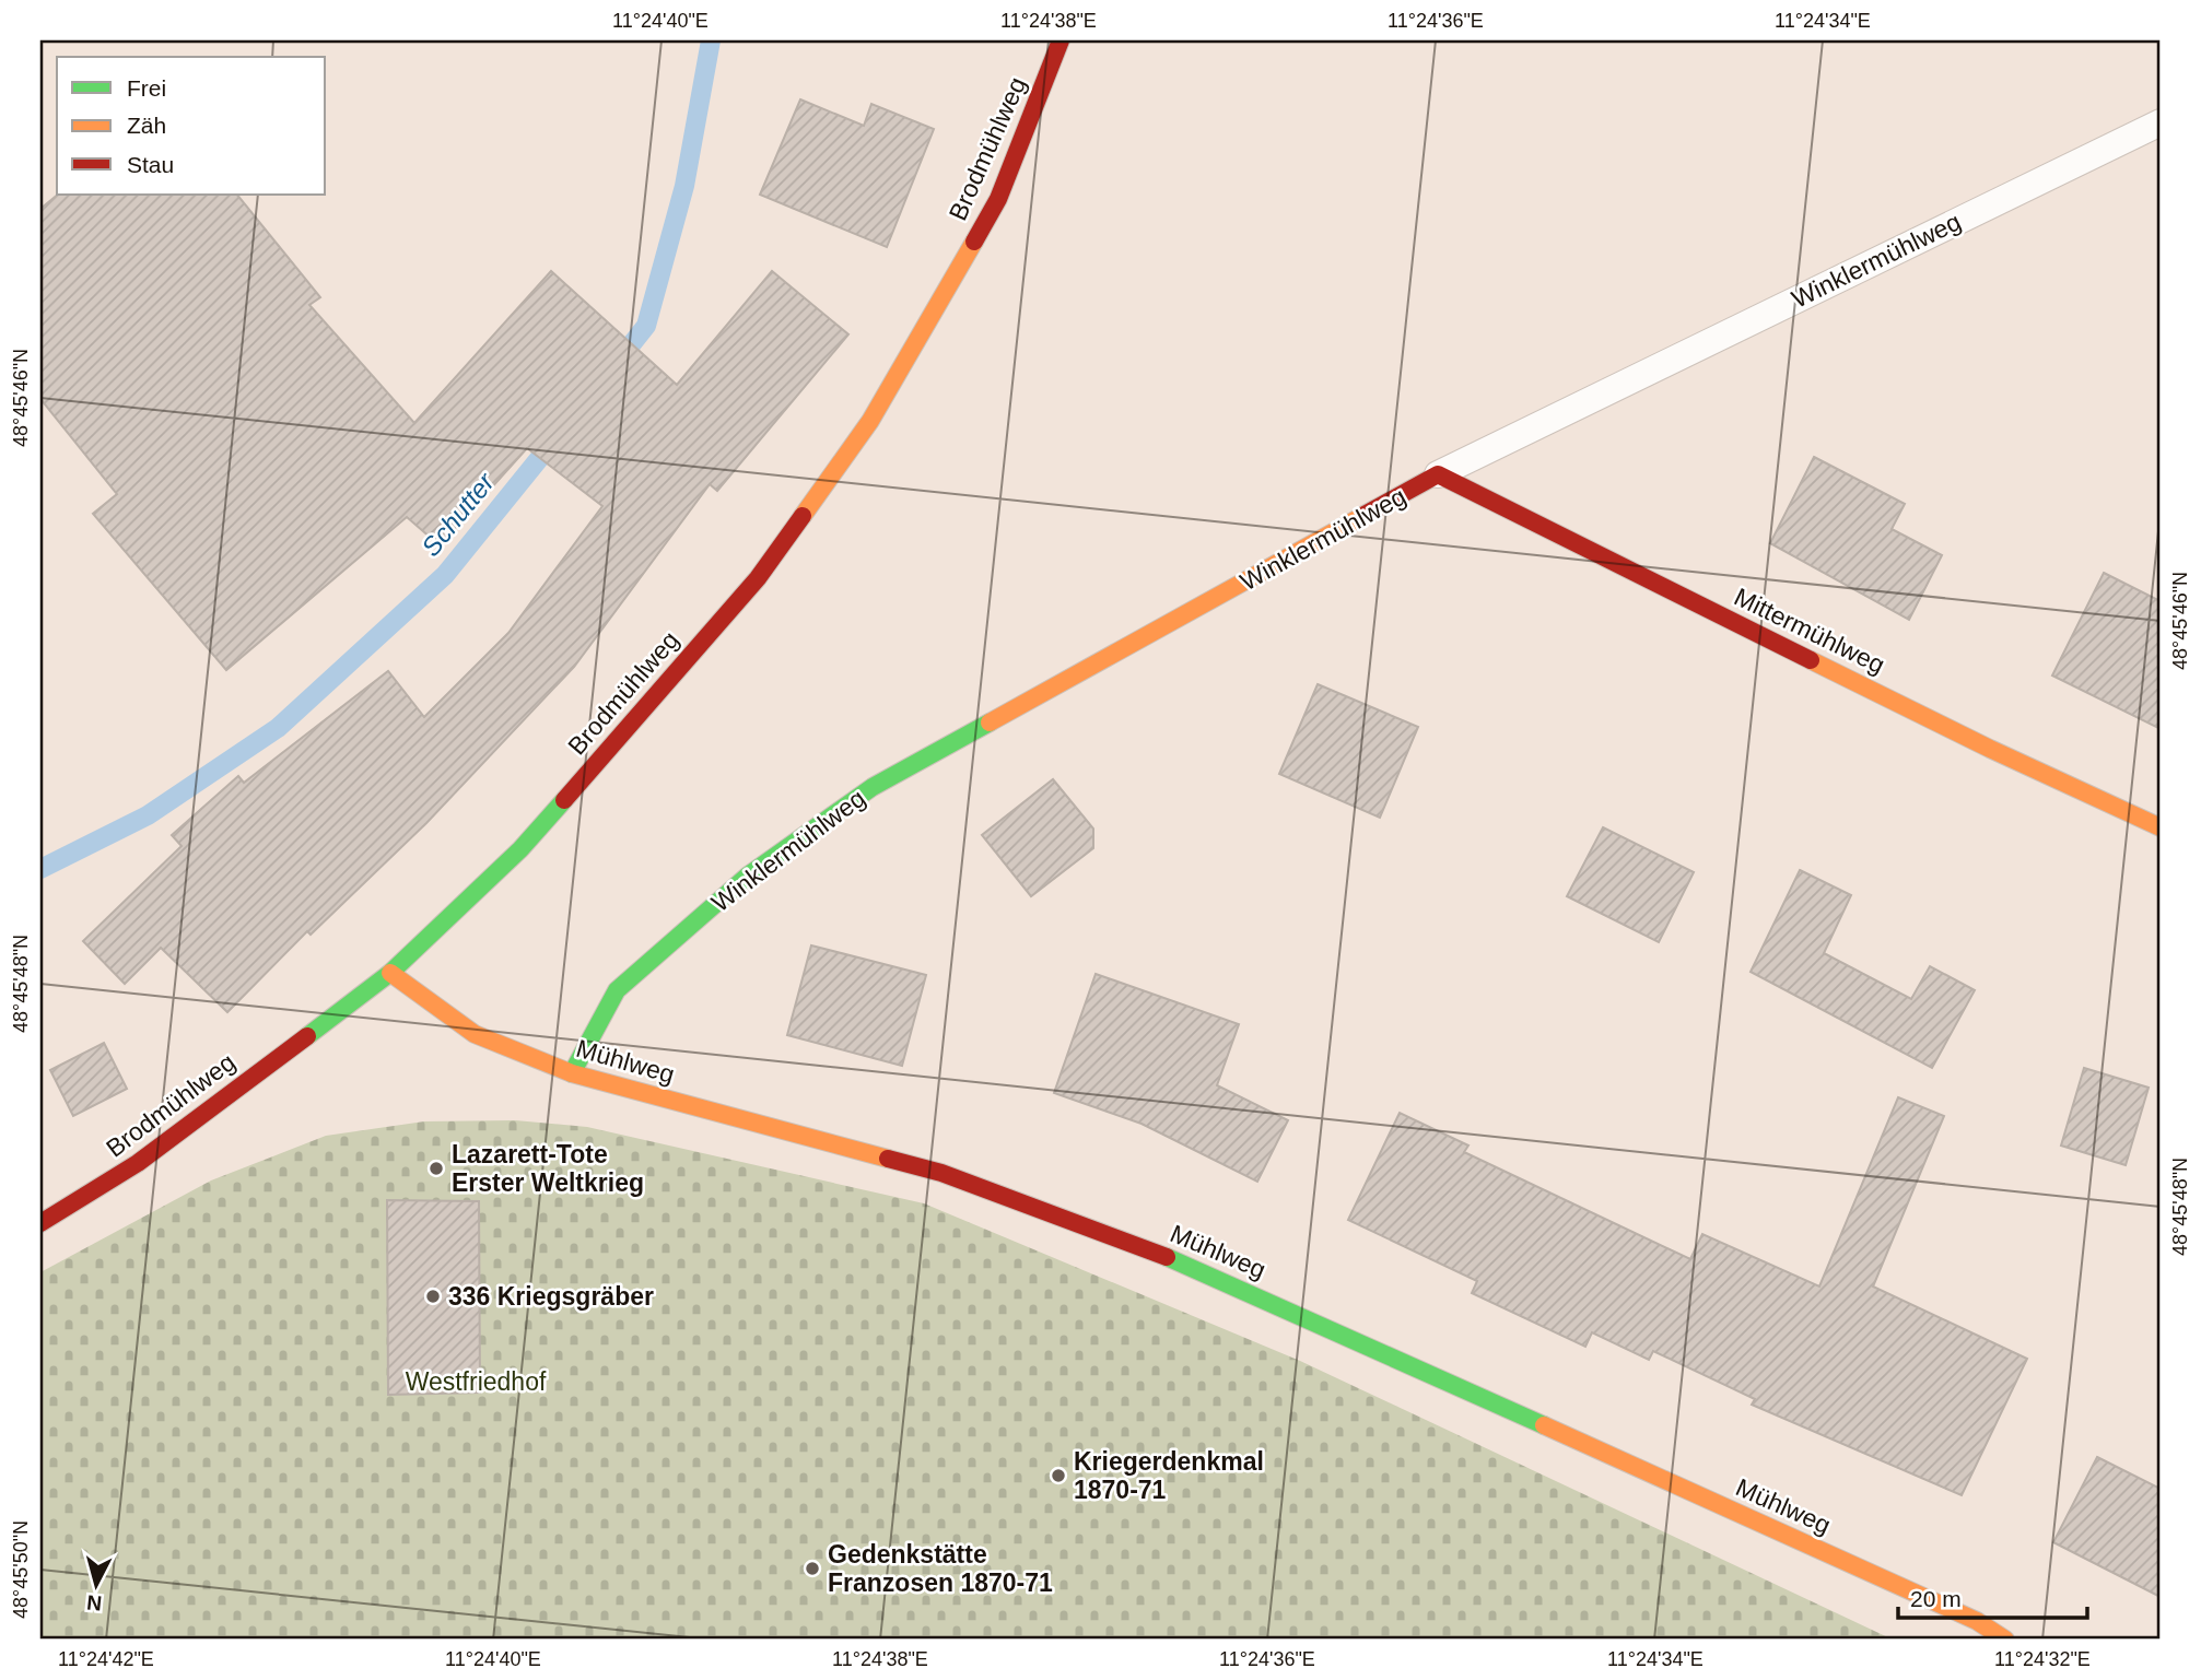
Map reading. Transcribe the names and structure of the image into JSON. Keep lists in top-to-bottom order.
{
  "streets": {
    "street": [
      "Brodmühlweg",
      "Winklermühlweg",
      "Mittermühlweg",
      "Mühlweg"
    ]
  },
  "crossings": [
    ["Brodmühlweg", "Mühlweg"],
    ["Winklermühlweg", "Mittermühlweg"],
    ["Winklermühlweg", "Mühlweg"]
  ],
  "water": ["Schutter"],
  "parks": ["Westfriedhof"],
  "places": [
    "Lazarett-Tote Erster Weltkrieg",
    "336 Kriegsgräber",
    "Kriegerdenkmal 1870-71",
    "Gedenkstätte Franzosen 1870-71"
  ],
  "legend": ["Frei", "Zäh", "Stau"],
  "scale_bar": "20 m",
  "north": "bottom",
  "coordinates": [
    "11°24'40\"E",
    "11°24'38\"E",
    "11°24'36\"E",
    "11°24'34\"E",
    "48°45'46\"N",
    "48°45'48\"N",
    "48°45'50\"N",
    "11°24'42\"E",
    "11°24'32\"E"
  ]
}
